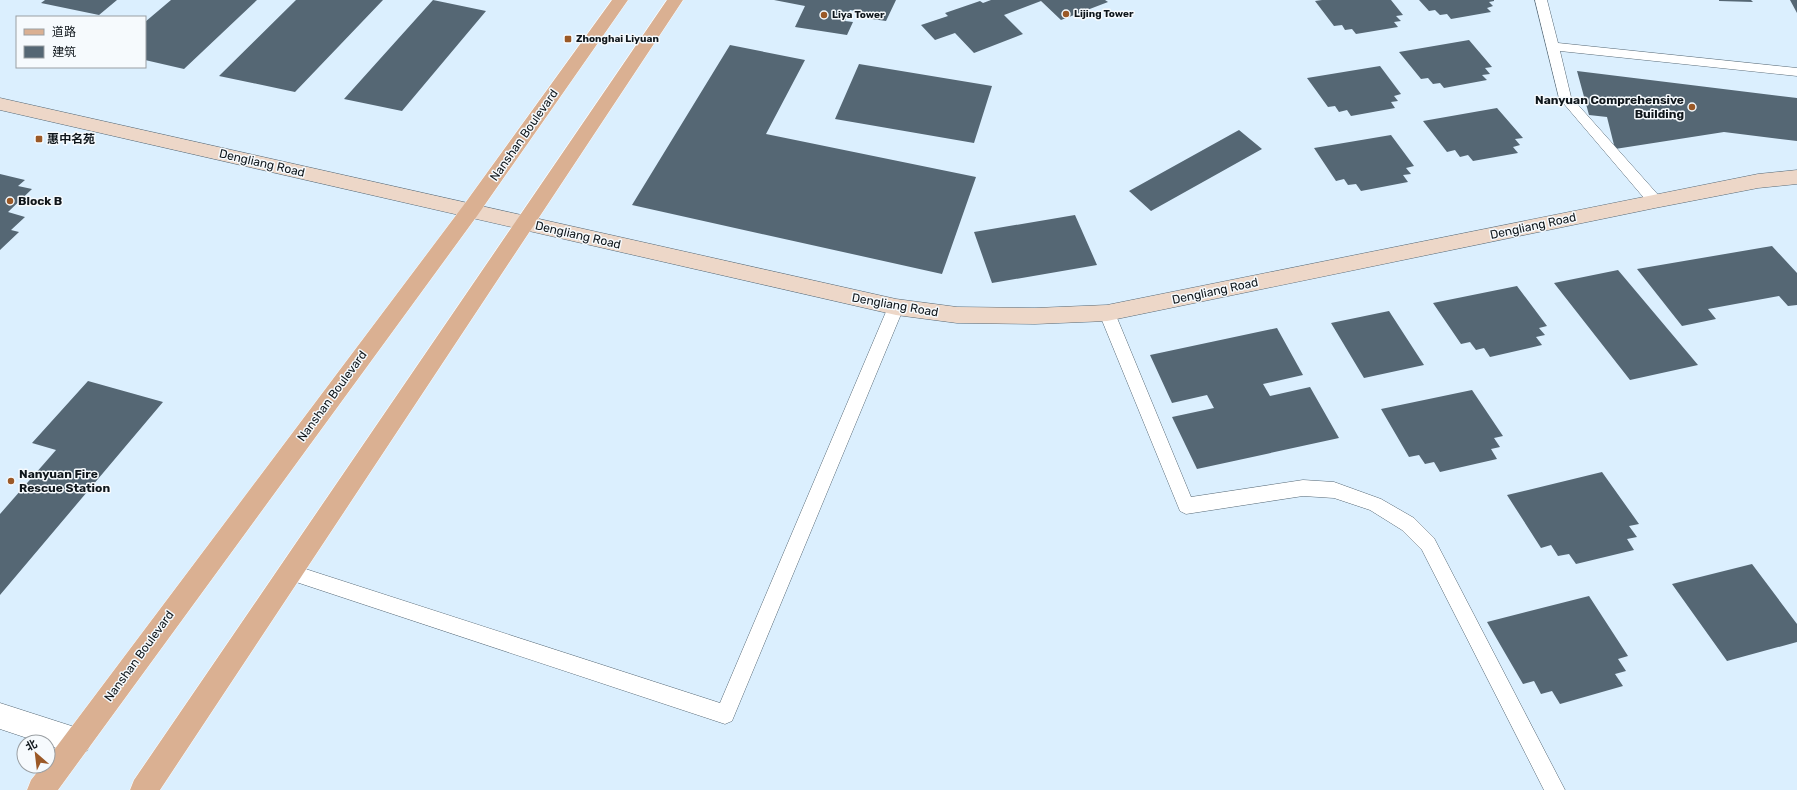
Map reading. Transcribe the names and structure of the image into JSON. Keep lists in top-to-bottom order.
{
  "streets": {
    "main road": ["Nanshan Boulevard", "Dengliang Road"]
  },
  "crossings": [
    ["Nanshan Boulevard", "Dengliang Road"]
  ],
  "places": {
    "other": [
      "Lijing Tower",
      "Liya Tower",
      "Nanyuan Comprehensive Building",
      "Block B",
      "Nanyuan Fire Rescue Station"
    ],
    "transit": ["Zhonghai Liyuan", "惠中名苑"]
  },
  "legend": ["道路", "建筑"],
  "north": "top left"
}
